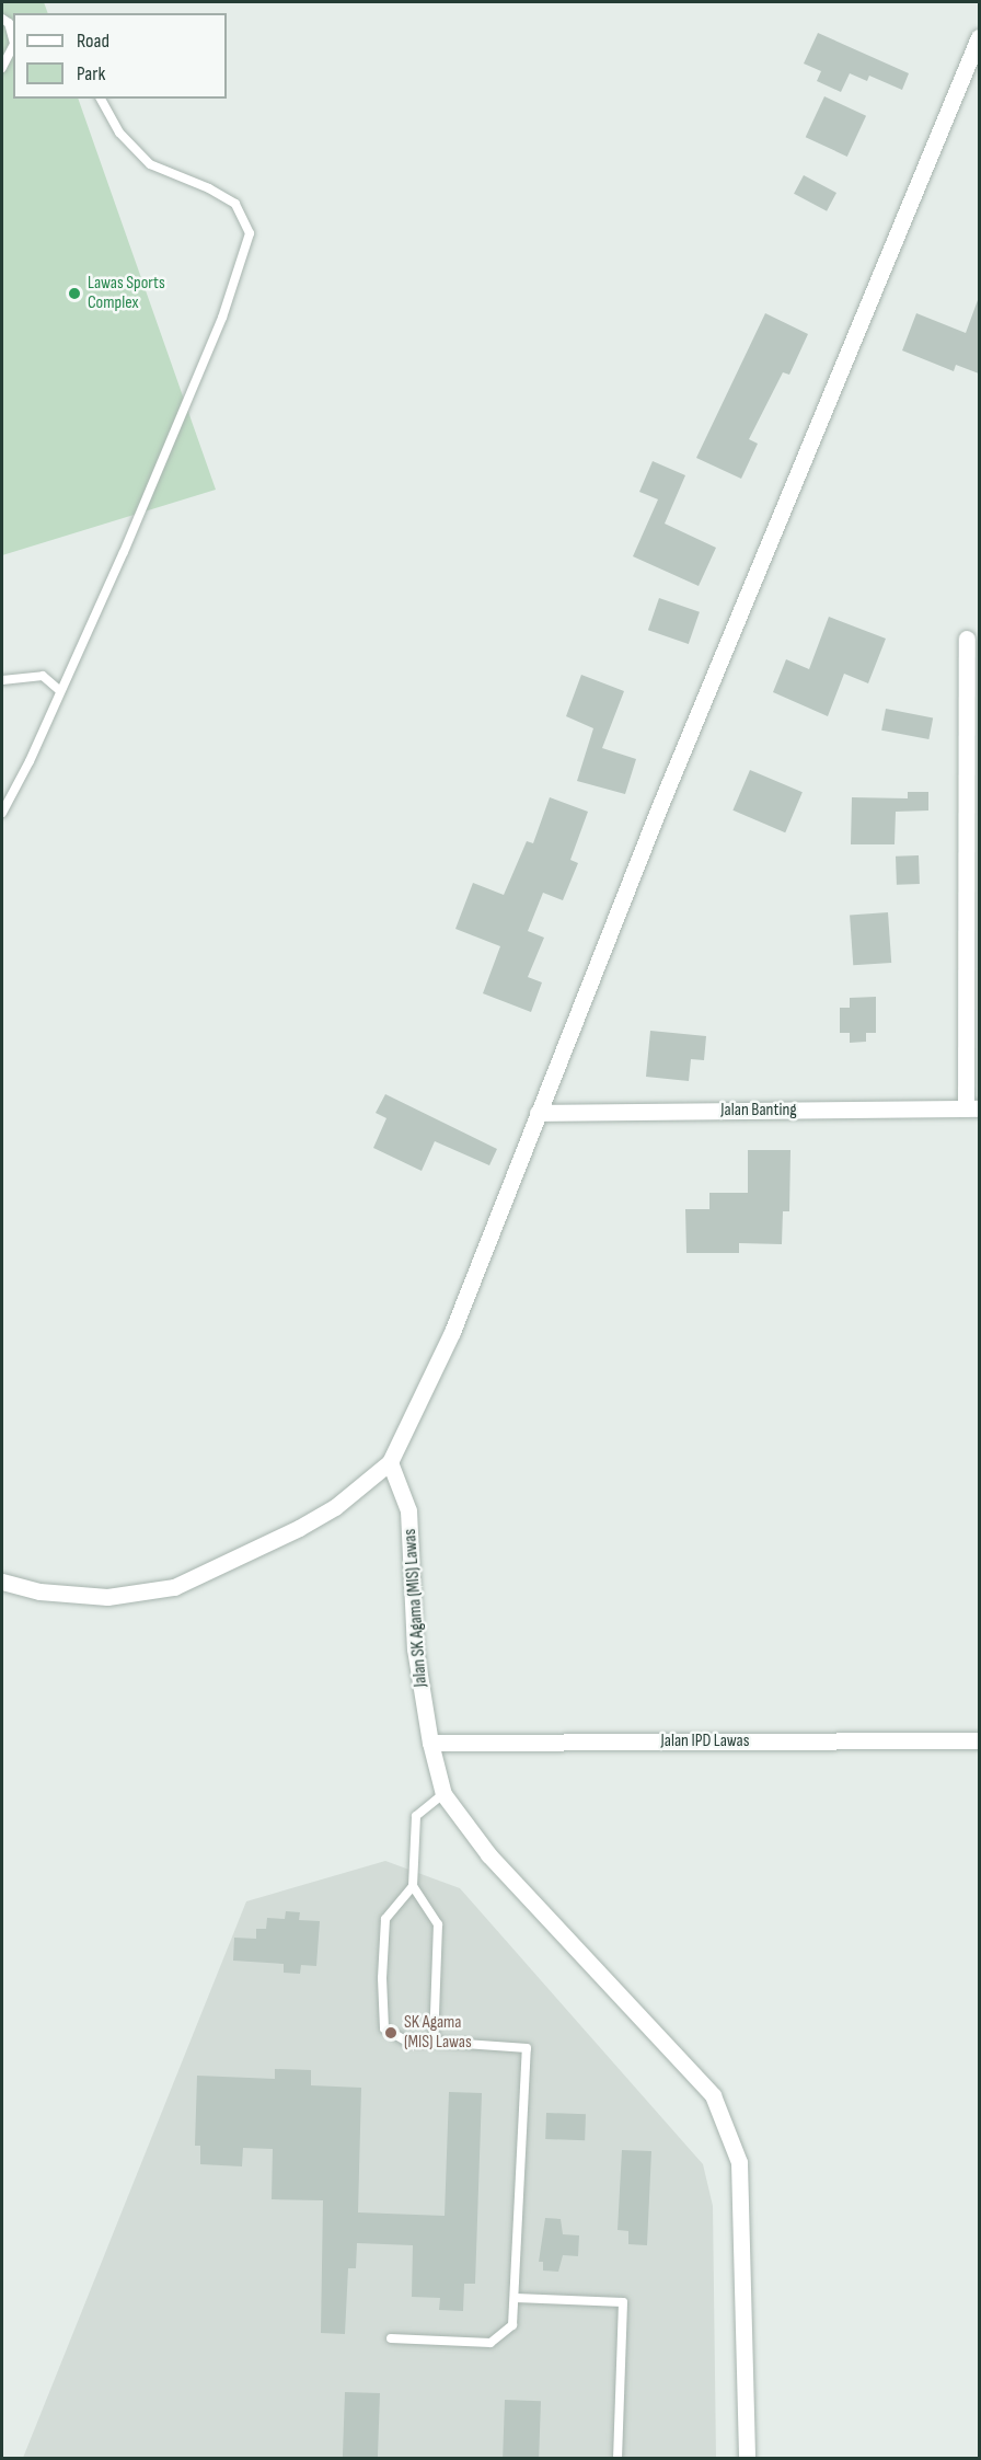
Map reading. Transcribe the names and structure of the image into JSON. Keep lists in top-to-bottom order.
{
  "streets": {
    "street": ["Jalan Banting", "Jalan SK Agama (MIS) Lawas", "Jalan IPD Lawas"]
  },
  "crossings": [
    ["Jalan SK Agama (MIS) Lawas", "Jalan IPD Lawas"]
  ],
  "places": ["Lawas Sports Complex", "SK Agama (MIS) Lawas"],
  "legend": ["Road", "Park"]
}
